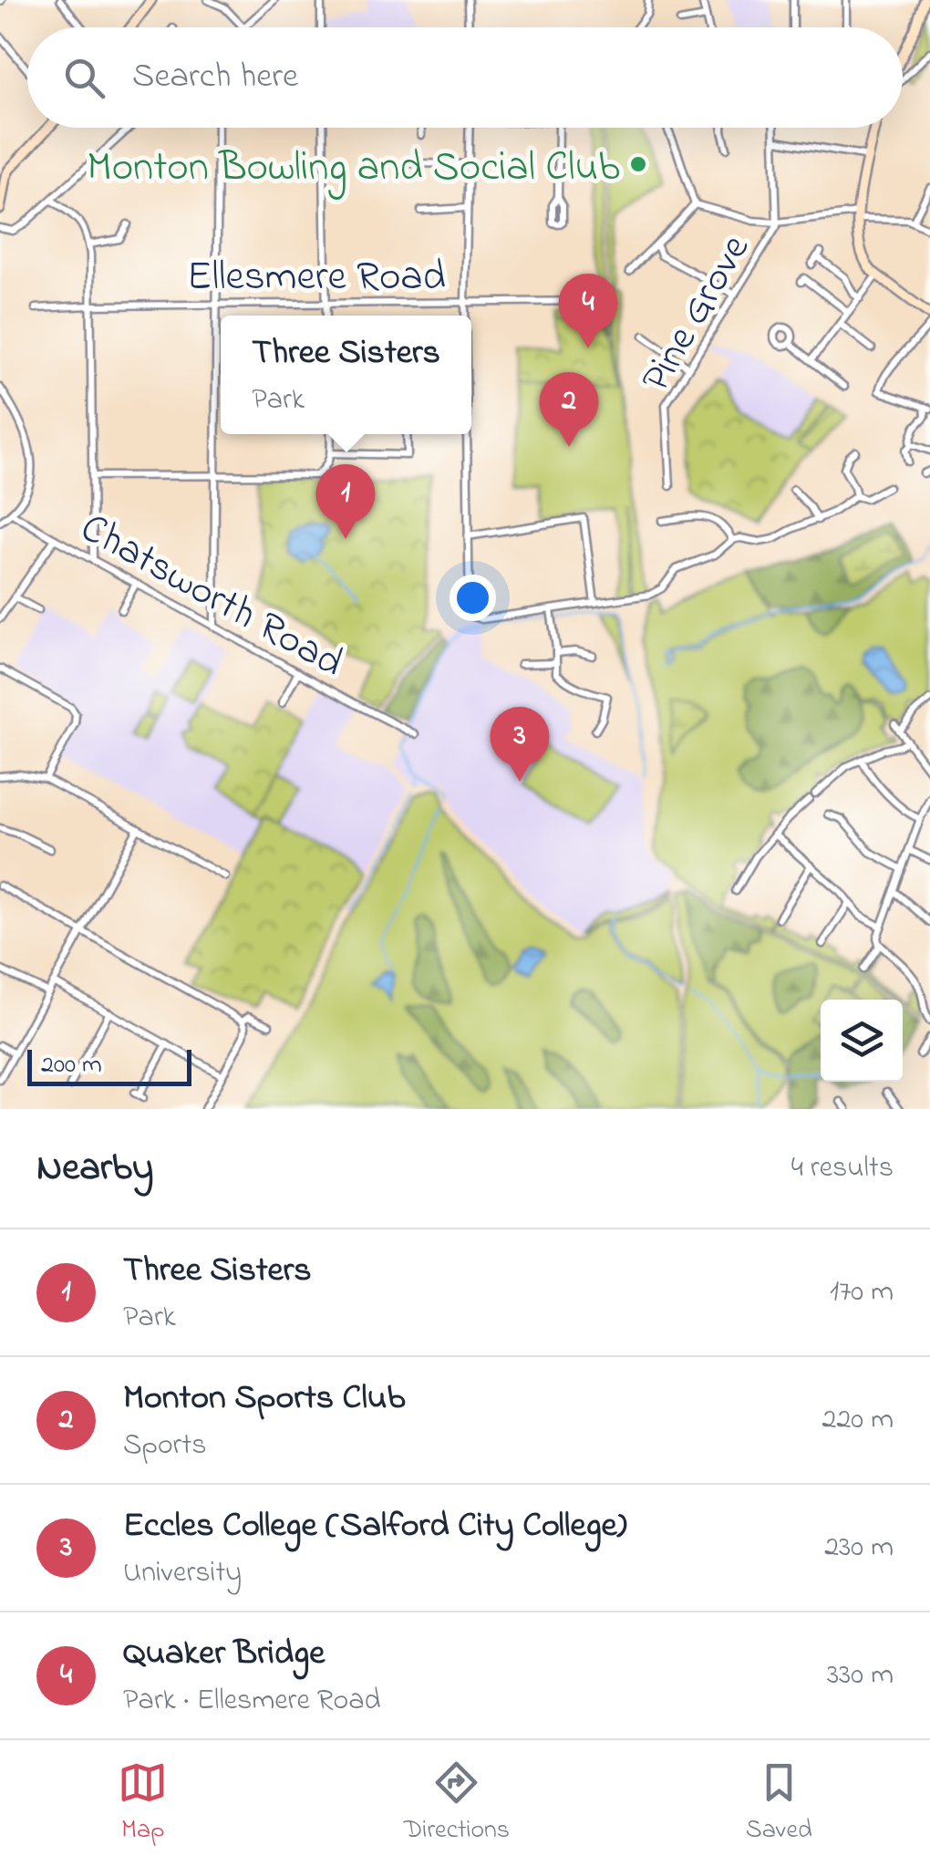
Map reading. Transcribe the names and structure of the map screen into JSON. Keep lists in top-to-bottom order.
{
  "streets": {
    "street": ["Ellesmere Road", "Pine Grove", "Chatsworth Road"]
  },
  "places": ["Monton Bowling and Social Club"],
  "scale_bar": "200 m",
  "page": {
    "search": "Search here",
    "pins": [
      "4",
      "2",
      "1",
      "3"
    ],
    "popup": ["Three Sisters", "Park"],
    "scale": "200 m",
    "heading": ["Nearby", "4 results"],
    "list": [
      {
        "mark": "1",
        "name": "Three Sisters",
        "note": "Park",
        "value": "170 m"
      },
      {
        "mark": "2",
        "name": "Monton Sports Club",
        "note": "Sports",
        "value": "220 m"
      },
      {
        "mark": "3",
        "name": "Eccles College (Salford City College)",
        "note": "University",
        "value": "230 m"
      },
      {
        "mark": "4",
        "name": "Quaker Bridge",
        "note": "Park · Ellesmere Road",
        "value": "330 m"
      }
    ],
    "nav": ["Map", "Directions", "Saved"]
  }
}
